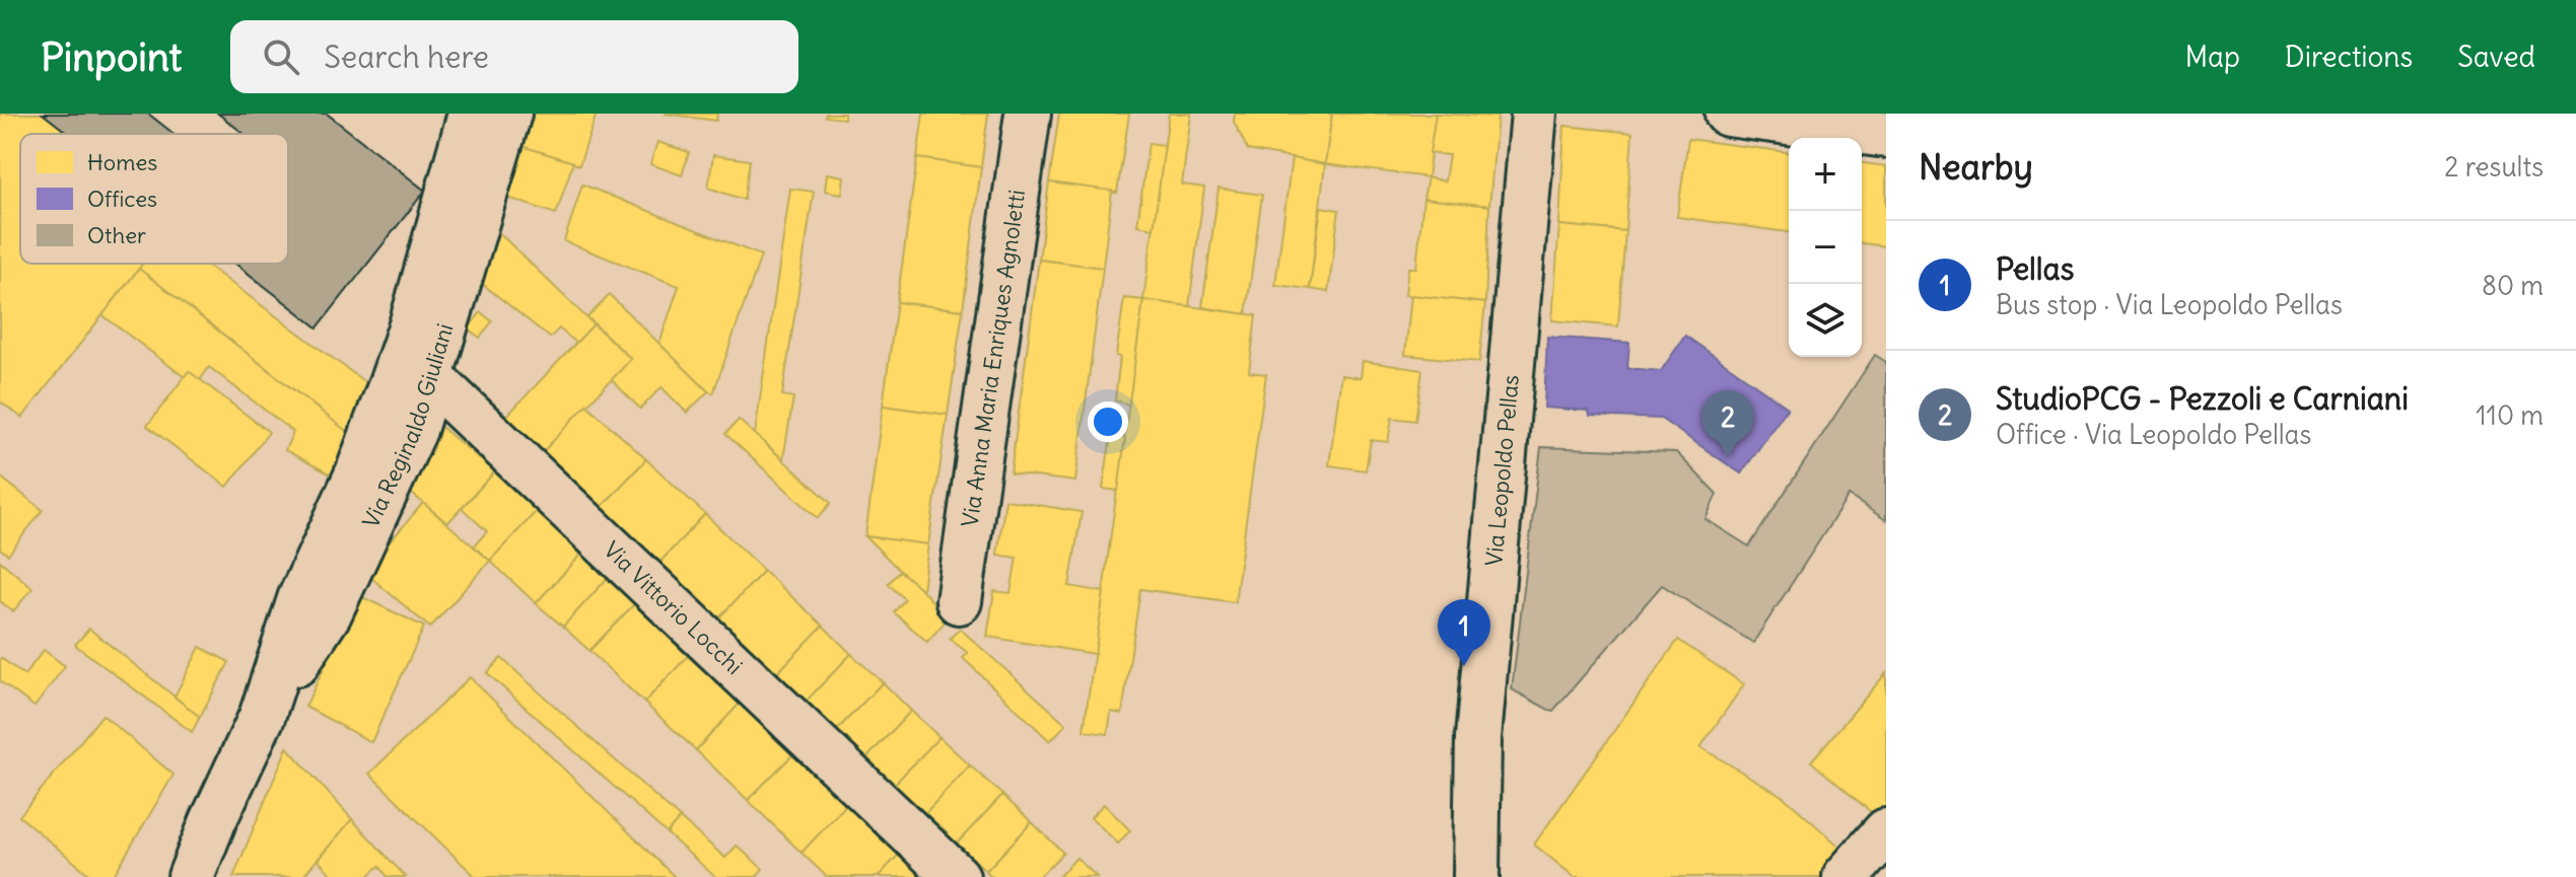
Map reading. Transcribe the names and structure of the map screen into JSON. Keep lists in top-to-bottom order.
{
  "streets": {
    "street": [
      "Via Anna Maria Enriques Agnoletti",
      "Via Reginaldo Giuliani",
      "Via Leopoldo Pellas",
      "Via Vittorio Locchi"
    ]
  },
  "crossings": [
    ["Via Reginaldo Giuliani", "Via Vittorio Locchi"]
  ],
  "legend": ["Homes", "Offices", "Other"],
  "page": {
    "header": "Pinpoint",
    "search": "Search here",
    "nav": ["Map", "Directions", "Saved"],
    "heading": ["Nearby", "2 results"],
    "map_buttons": ["+", "−"],
    "list": [
      {
        "mark": "1",
        "name": "Pellas",
        "note": "Bus stop · Via Leopoldo Pellas",
        "value": "80 m"
      },
      {
        "mark": "2",
        "name": "StudioPCG - Pezzoli e Carniani",
        "note": "Office · Via Leopoldo Pellas",
        "value": "110 m"
      }
    ],
    "pins": ["2", "1"]
  }
}
